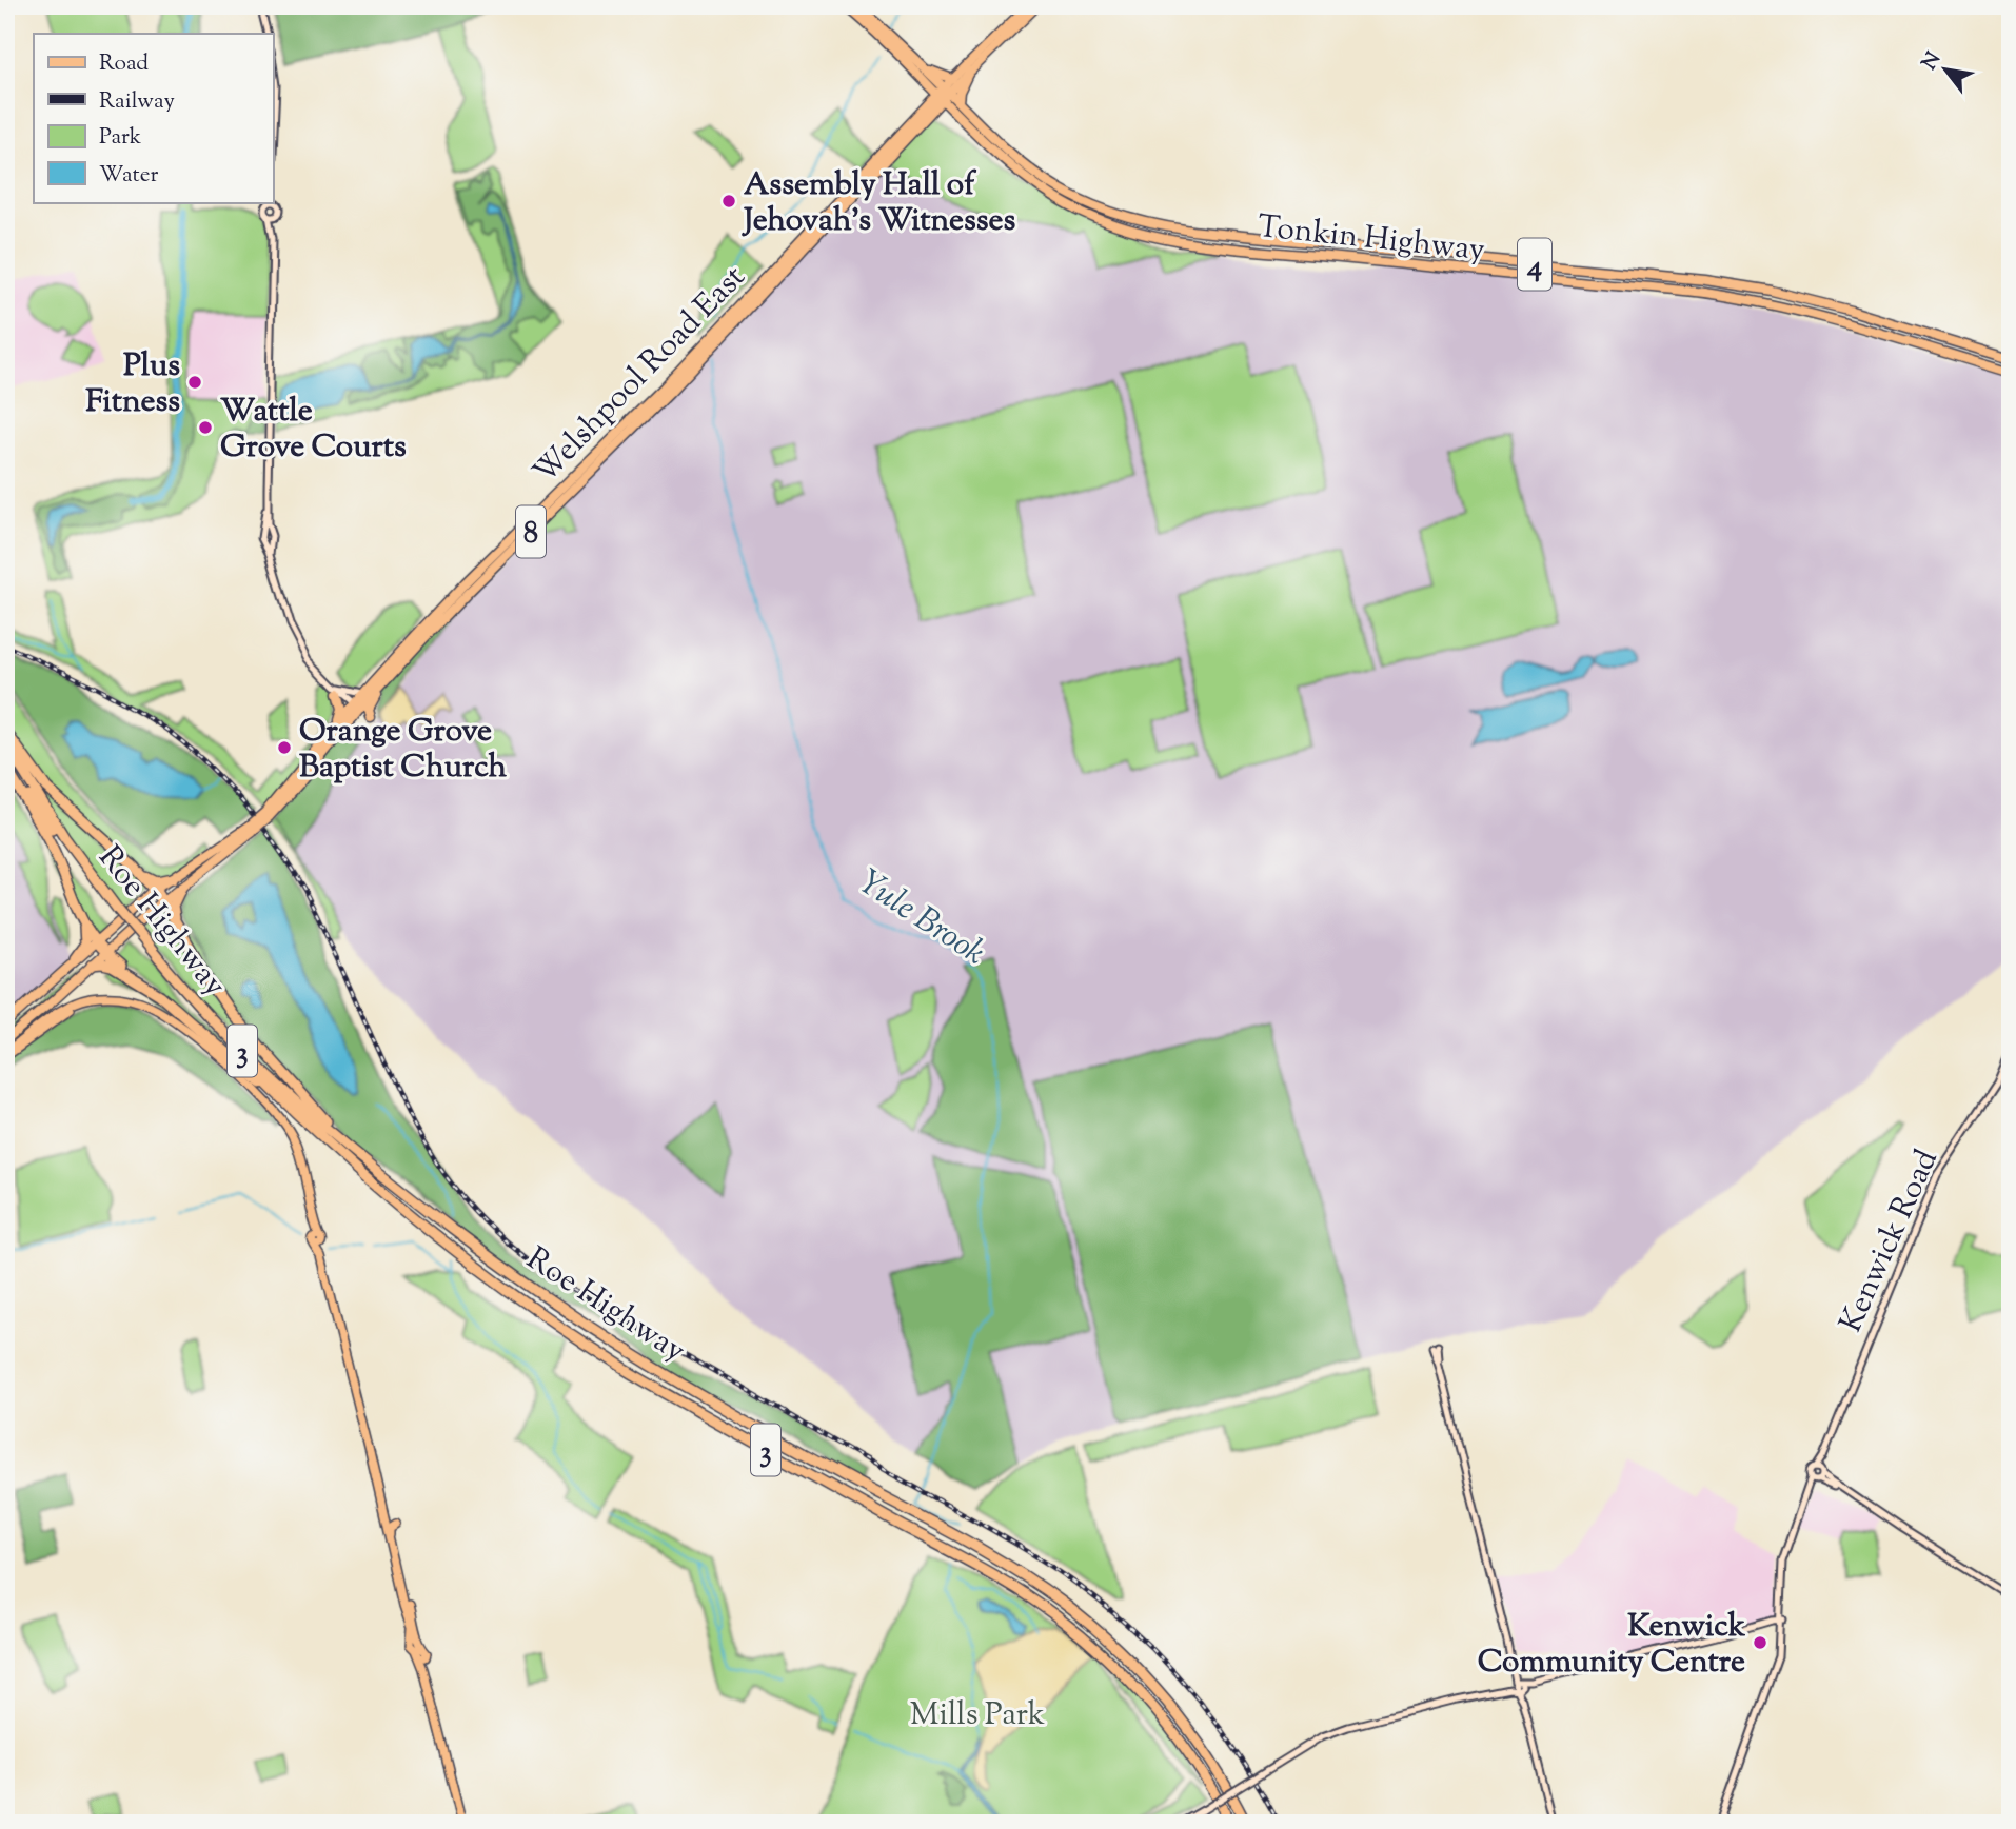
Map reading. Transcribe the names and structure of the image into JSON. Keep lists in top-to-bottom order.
{
  "streets": {
    "highway": [
      "Tonkin Highway",
      "4",
      "Welshpool Road East",
      "8",
      "Roe Highway",
      "3"
    ],
    "main road": ["Kenwick Road"]
  },
  "crossings": [
    ["Tonkin Highway", "Welshpool Road East"],
    ["Welshpool Road East", "8"],
    ["Welshpool Road East", "Roe Highway"],
    ["8", "Roe Highway"]
  ],
  "water": ["Yule Brook"],
  "parks": ["Mills Park"],
  "places": [
    "Assembly Hall of Jehovah's Witnesses",
    "Plus Fitness",
    "Wattle Grove Courts",
    "Orange Grove Baptist Church",
    "Kenwick Community Centre"
  ],
  "legend": [
    "Road",
    "Railway",
    "Park",
    "Water"
  ],
  "north": "top left"
}
